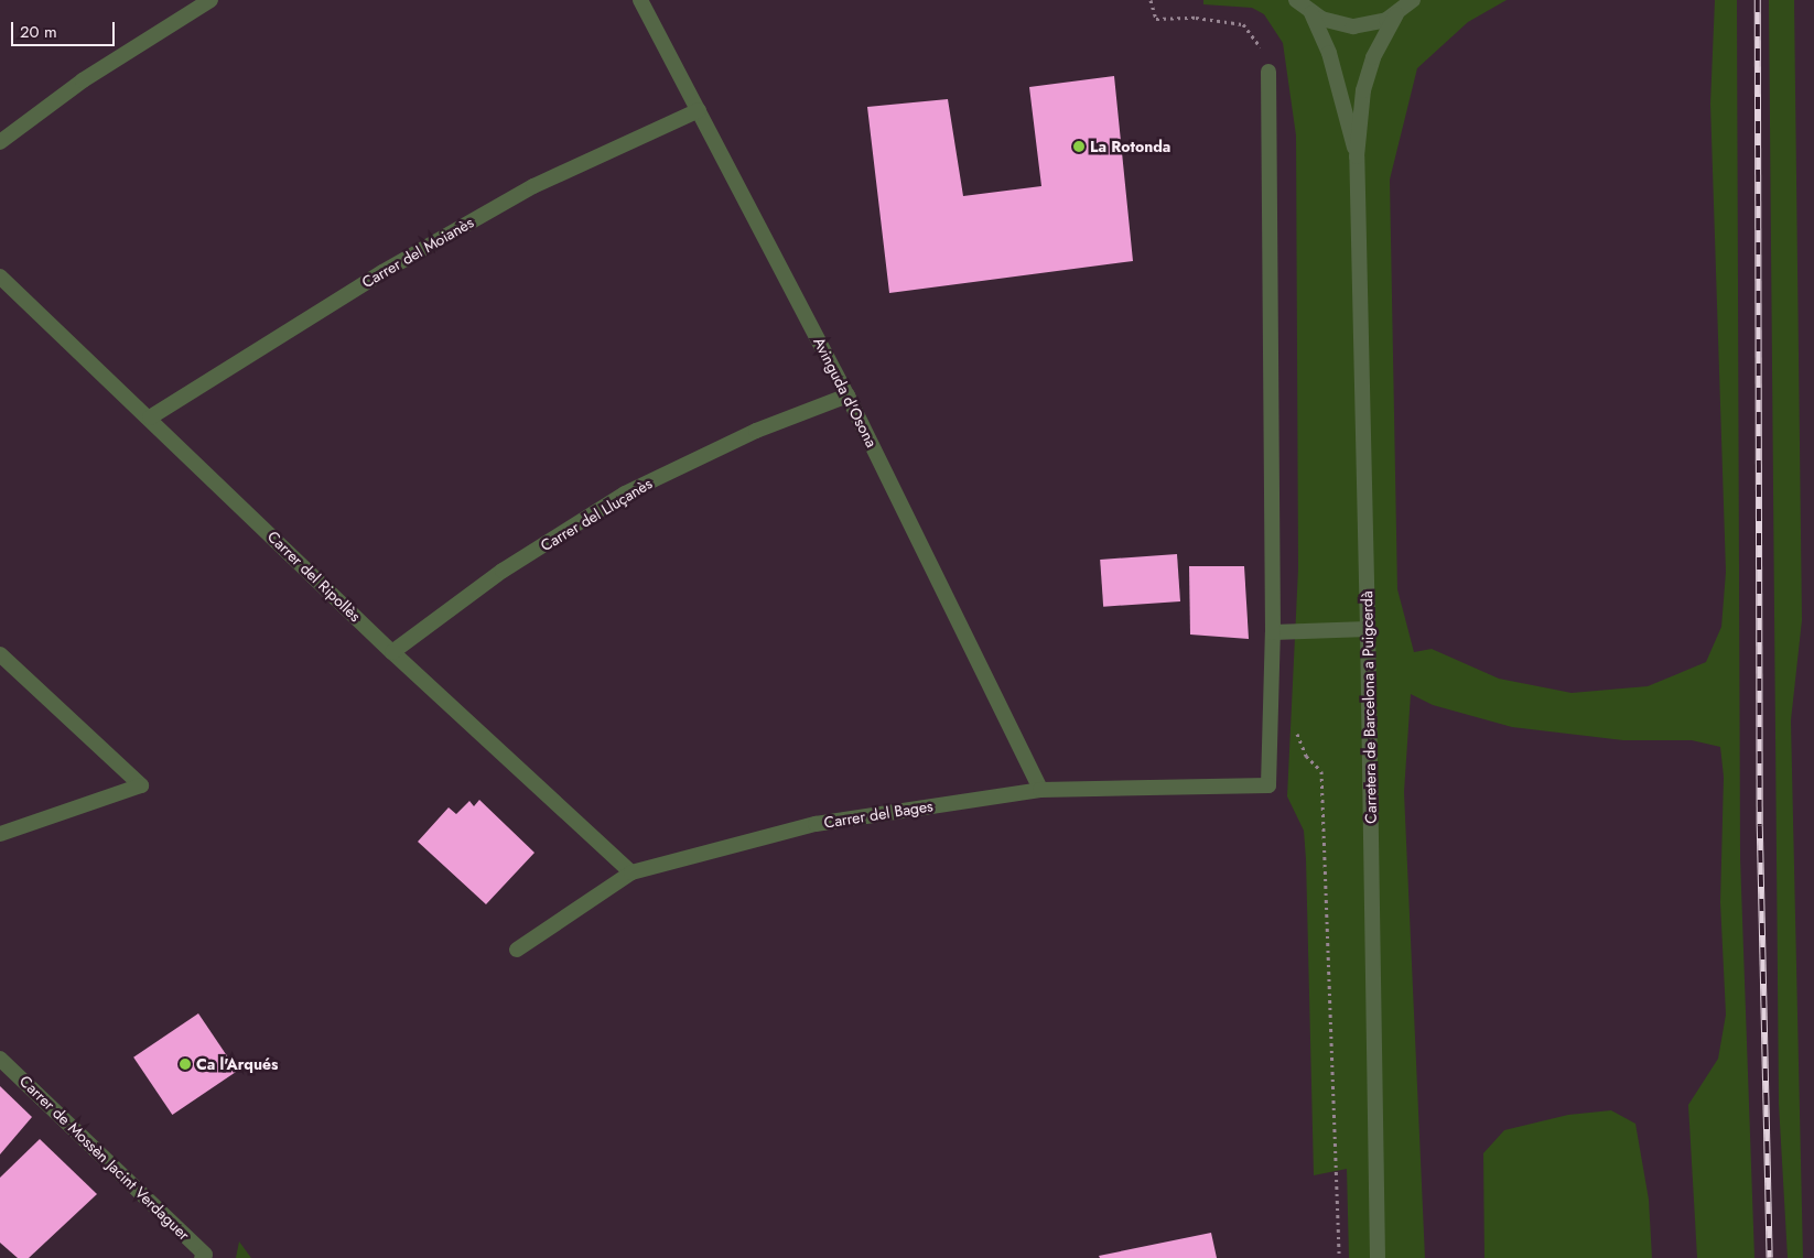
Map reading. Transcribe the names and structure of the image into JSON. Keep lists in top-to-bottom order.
{
  "streets": {
    "street": [
      "Carrer del Moianès",
      "Avinguda d'Osona",
      "Carrer del Lluçanès",
      "Carrer del Ripollès",
      "Carretera de Barcelona a Puigcerdà",
      "Carrer del Bages",
      "Carrer de Mossèn Jacint Verdaguer"
    ]
  },
  "crossings": [
    ["Carrer del Moianès", "Avinguda d'Osona"],
    ["Carrer del Moianès", "Carrer del Ripollès"],
    ["Avinguda d'Osona", "Carrer del Lluçanès"],
    ["Avinguda d'Osona", "Carrer del Bages"],
    ["Carrer del Lluçanès", "Carrer del Ripollès"],
    ["Carrer del Ripollès", "Carrer del Bages"]
  ],
  "places": ["La Rotonda", "Ca l'Arqués"],
  "scale_bar": "20 m"
}
